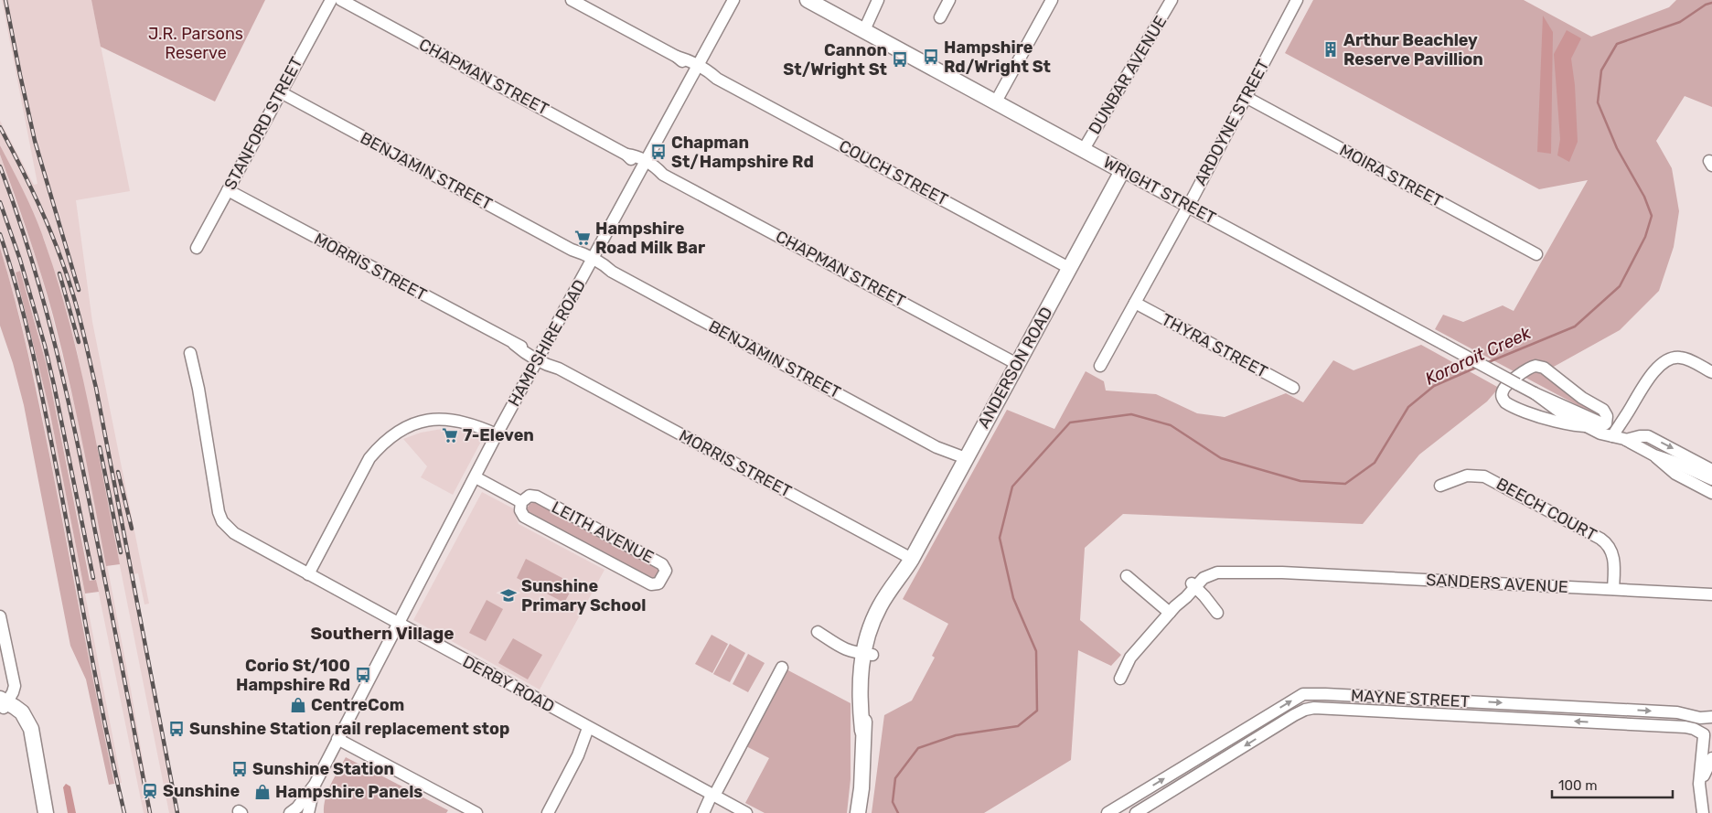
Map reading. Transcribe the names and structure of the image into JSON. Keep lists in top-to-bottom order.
{
  "streets": {
    "main road": ["WRIGHT STREET", "ANDERSON ROAD"],
    "street": [
      "DUNBAR AVENUE",
      "CHAPMAN STREET",
      "ARDOYNE STREET",
      "STANFORD STREET",
      "BENJAMIN STREET",
      "COUCH STREET",
      "MOIRA STREET",
      "MORRIS STREET",
      "HAMPSHIRE ROAD",
      "THYRA STREET",
      "BEECH COURT",
      "LEITH AVENUE",
      "SANDERS AVENUE",
      "DERBY ROAD",
      "MAYNE STREET"
    ]
  },
  "crossings": [
    ["DUNBAR AVENUE", "WRIGHT STREET"],
    ["CHAPMAN STREET", "HAMPSHIRE ROAD"],
    ["CHAPMAN STREET", "ANDERSON ROAD"],
    ["ARDOYNE STREET", "MOIRA STREET"],
    ["ARDOYNE STREET", "WRIGHT STREET"],
    ["ARDOYNE STREET", "THYRA STREET"],
    ["STANFORD STREET", "BENJAMIN STREET"],
    ["STANFORD STREET", "MORRIS STREET"],
    ["BENJAMIN STREET", "HAMPSHIRE ROAD"],
    ["BENJAMIN STREET", "ANDERSON ROAD"],
    ["COUCH STREET", "HAMPSHIRE ROAD"],
    ["COUCH STREET", "ANDERSON ROAD"],
    ["WRIGHT STREET", "ANDERSON ROAD"],
    ["MORRIS STREET", "HAMPSHIRE ROAD"],
    ["MORRIS STREET", "ANDERSON ROAD"],
    ["HAMPSHIRE ROAD", "DERBY ROAD"],
    ["BEECH COURT", "SANDERS AVENUE"]
  ],
  "districts": ["Southern Village"],
  "water": ["Kororoit Creek"],
  "parks": ["J.R. Parsons Reserve"],
  "places": {
    "building": ["Arthur Beachley Reserve Pavillion"],
    "bus stop": [
      "Hampshire Rd/Wright St",
      "Cannon St/Wright St",
      "Chapman St/Hampshire Rd",
      "Corio St/100 Hampshire Rd",
      "Sunshine Station rail replacement stop",
      "Sunshine Station"
    ],
    "supermarket": ["Hampshire Road Milk Bar", "7-Eleven"],
    "school or university": ["Sunshine Primary School"],
    "shop": ["CentreCom", "Hampshire Panels"],
    "station": ["Sunshine"]
  },
  "scale_bar": "100 m"
}
